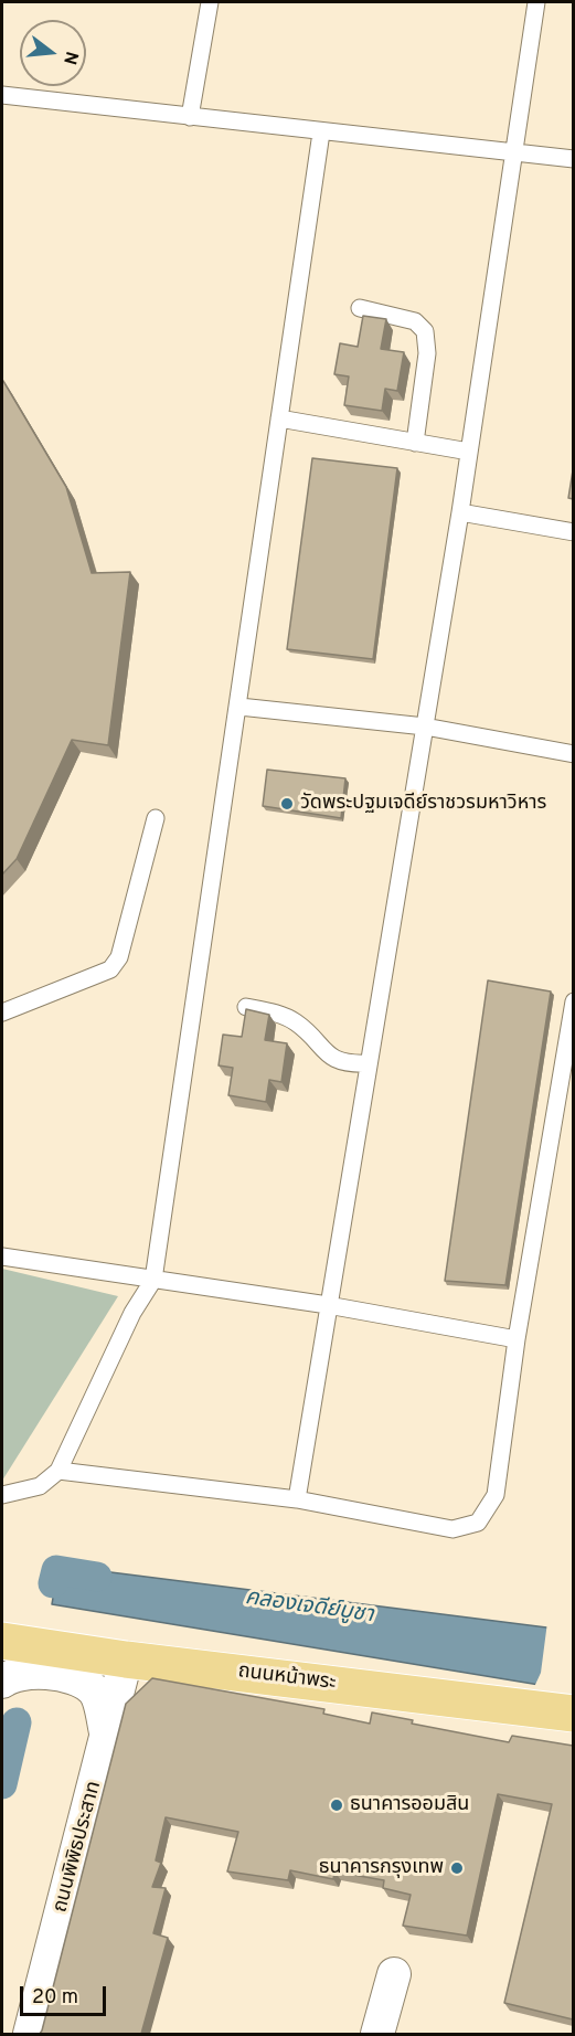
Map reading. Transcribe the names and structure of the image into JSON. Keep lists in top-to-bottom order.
{
  "streets": {
    "main road": ["ถนนหน้าพระ"],
    "street": ["ถนนพิพิธประสาท"]
  },
  "crossings": [
    ["ถนนหน้าพระ", "ถนนพิพิธประสาท"]
  ],
  "water": ["คลองเจดีย์บูชา"],
  "places": ["วัดพระปฐมเจดีย์ราชวรมหาวิหาร", "ธนาคารออมสิน", "ธนาคารกรุงเทพ"],
  "scale_bar": "20 m",
  "north": "right"
}
